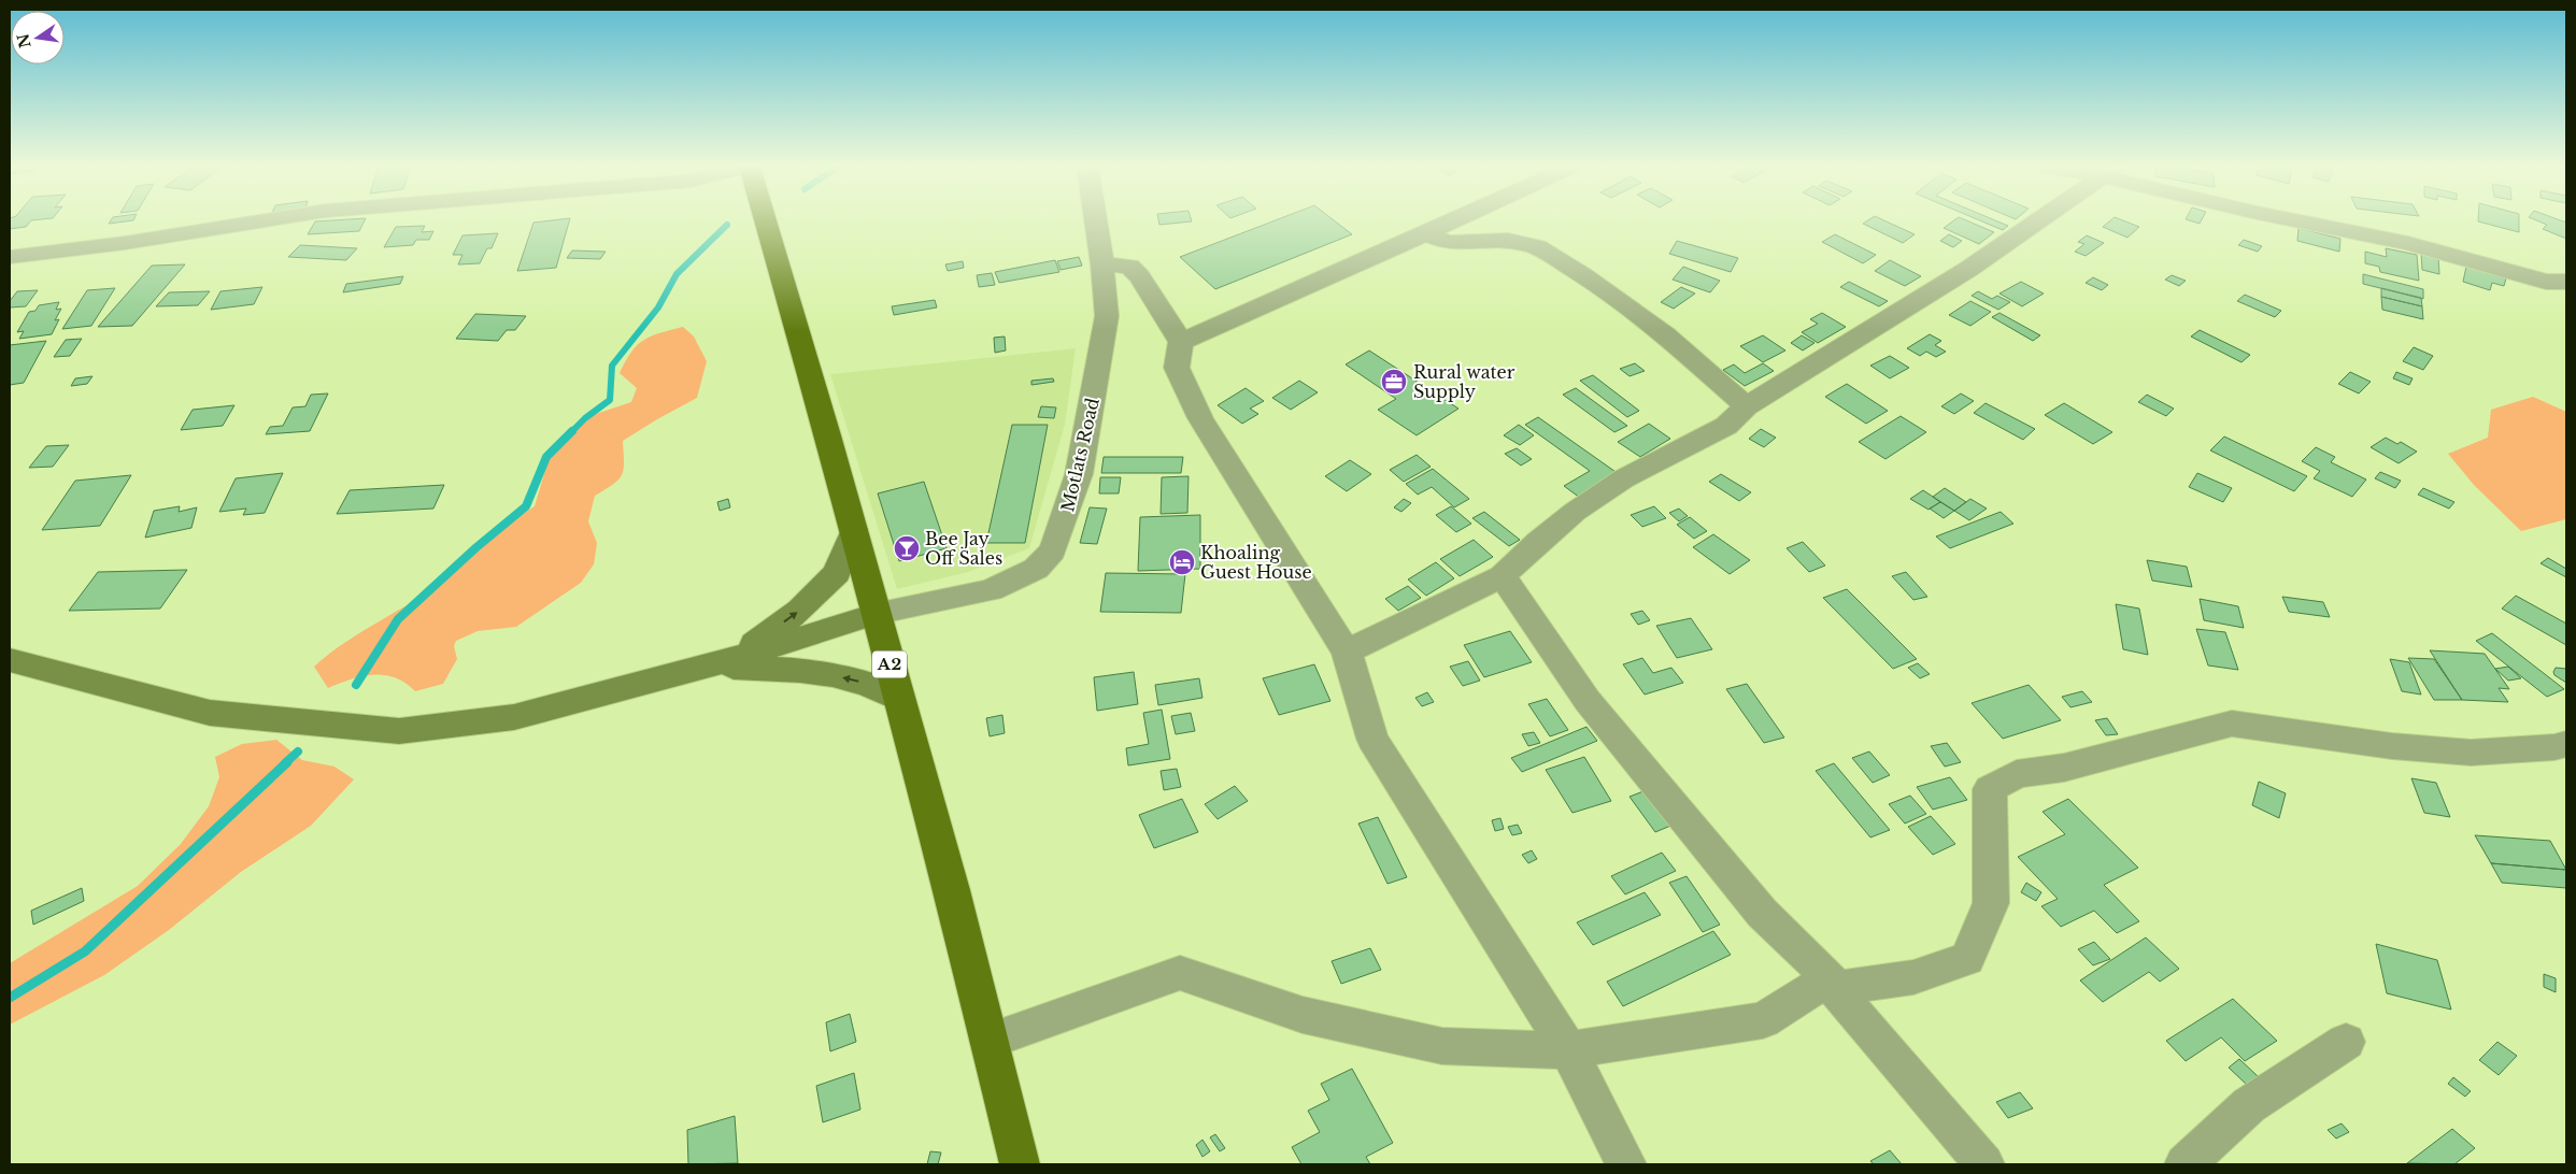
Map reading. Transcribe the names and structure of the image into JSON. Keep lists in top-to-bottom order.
{
  "streets": {
    "main road": ["A2"],
    "street": ["Motlats Road"]
  },
  "crossings": [
    ["Motlats Road", "A2"]
  ],
  "places": {
    "office": ["Rural water Supply"],
    "bar": ["Bee Jay Off Sales"],
    "hotel": ["Khoaling Guest House"]
  },
  "north": "left"
}
